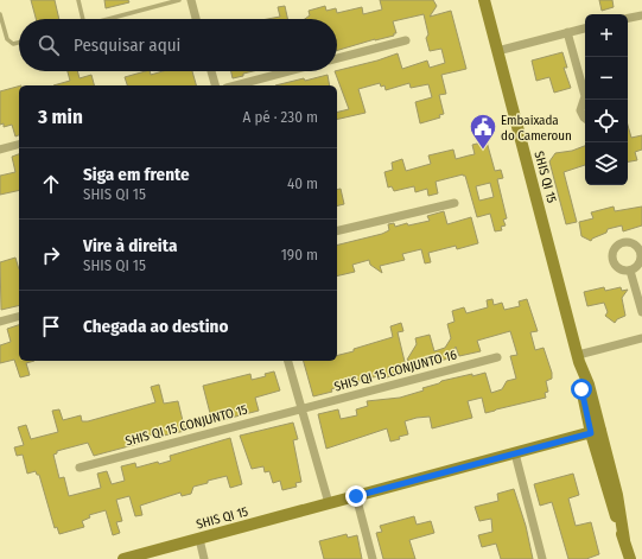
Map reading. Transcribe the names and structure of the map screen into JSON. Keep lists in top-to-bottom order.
{
  "streets": {
    "street": ["SHIS QI 15", "SHIS QI 15 CONJUNTO 16", "SHIS QI 15 CONJUNTO 15"]
  },
  "crossings": [
    ["SHIS QI 15 CONJUNTO 16", "SHIS QI 15 CONJUNTO 15"]
  ],
  "places": {
    "public building": ["Embaixada do Cameroun"]
  },
  "page": {
    "map_buttons": ["+", "−"],
    "search": "Pesquisar aqui",
    "heading": ["3 min", "A pé · 230 m"],
    "list": [
      ["Siga em frente", "SHIS QI 15", "40 m"],
      ["Vire à direita", "SHIS QI 15", "190 m"],
      "Chegada ao destino"
    ]
  }
}
